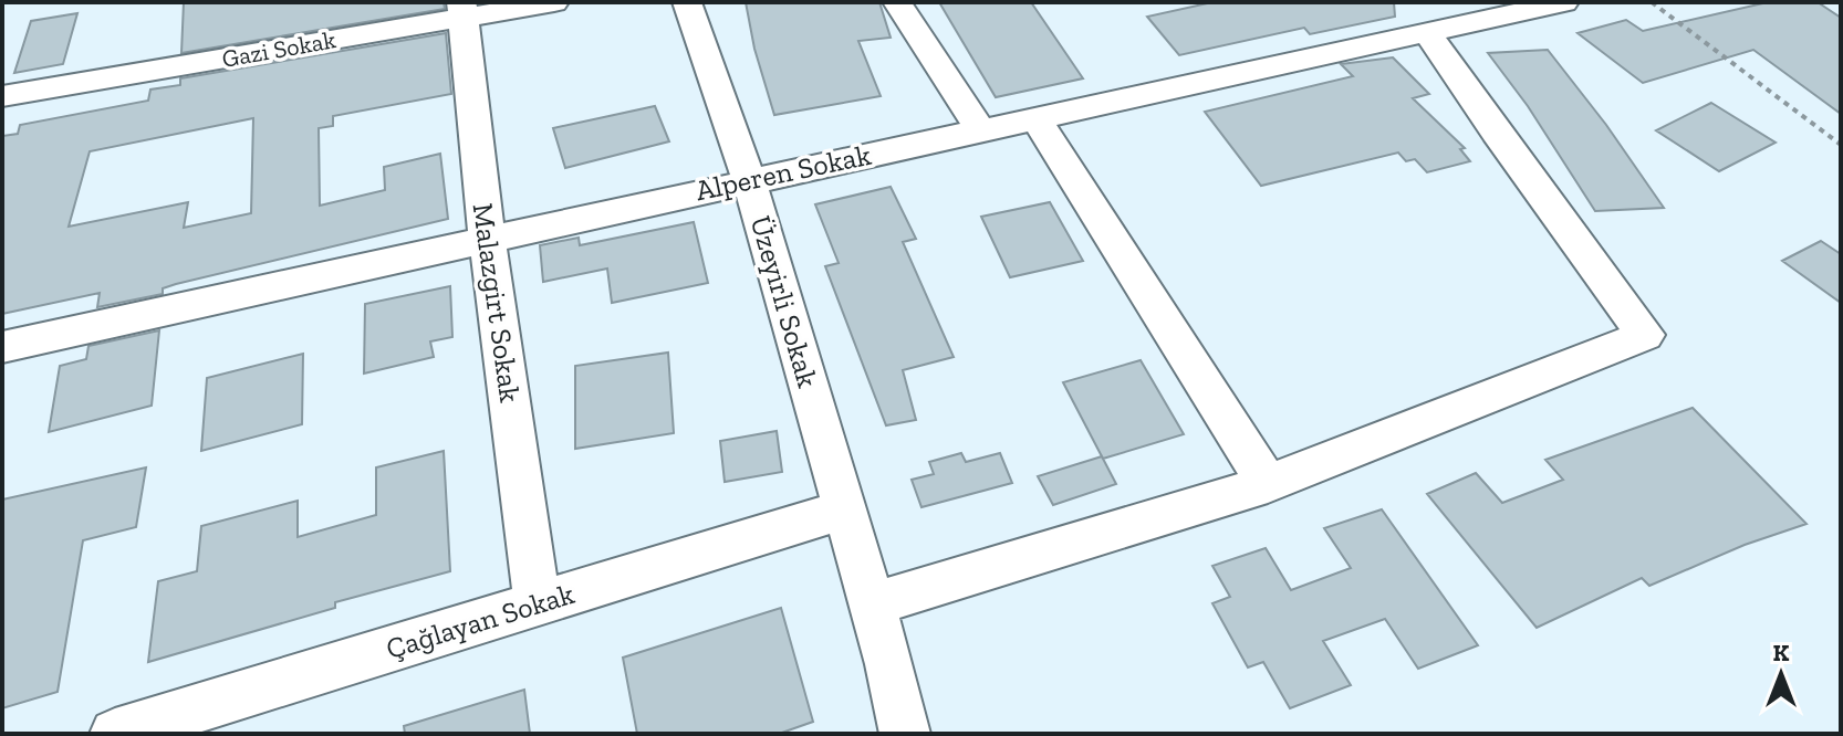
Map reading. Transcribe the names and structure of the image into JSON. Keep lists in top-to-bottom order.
{
  "streets": {
    "street": [
      "Gazi Sokak",
      "Alperen Sokak",
      "Üzeyirli Sokak",
      "Malazgirt Sokak",
      "Çağlayan Sokak"
    ]
  },
  "crossings": [
    ["Gazi Sokak", "Malazgirt Sokak"],
    ["Alperen Sokak", "Üzeyirli Sokak"],
    ["Alperen Sokak", "Malazgirt Sokak"],
    ["Üzeyirli Sokak", "Çağlayan Sokak"],
    ["Malazgirt Sokak", "Çağlayan Sokak"]
  ],
  "north": "top"
}
